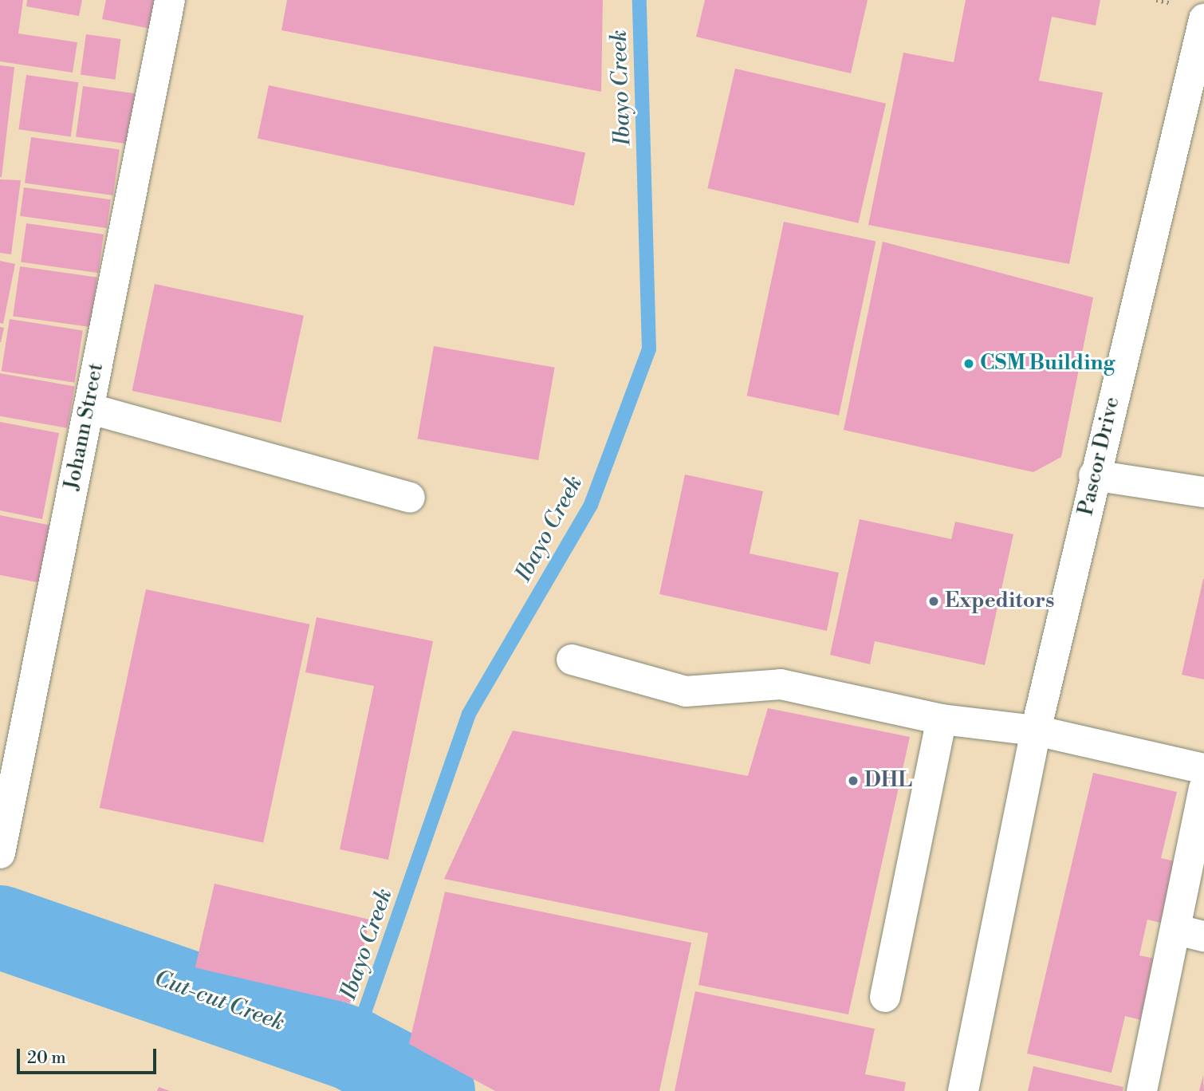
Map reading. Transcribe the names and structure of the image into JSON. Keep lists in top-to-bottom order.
{
  "streets": {
    "street": ["Johann Street", "Pascor Drive"]
  },
  "water": ["Ibayo Creek", "Cut-cut Creek"],
  "places": ["CSM Building", "Expeditors", "DHL"],
  "scale_bar": "20 m"
}
